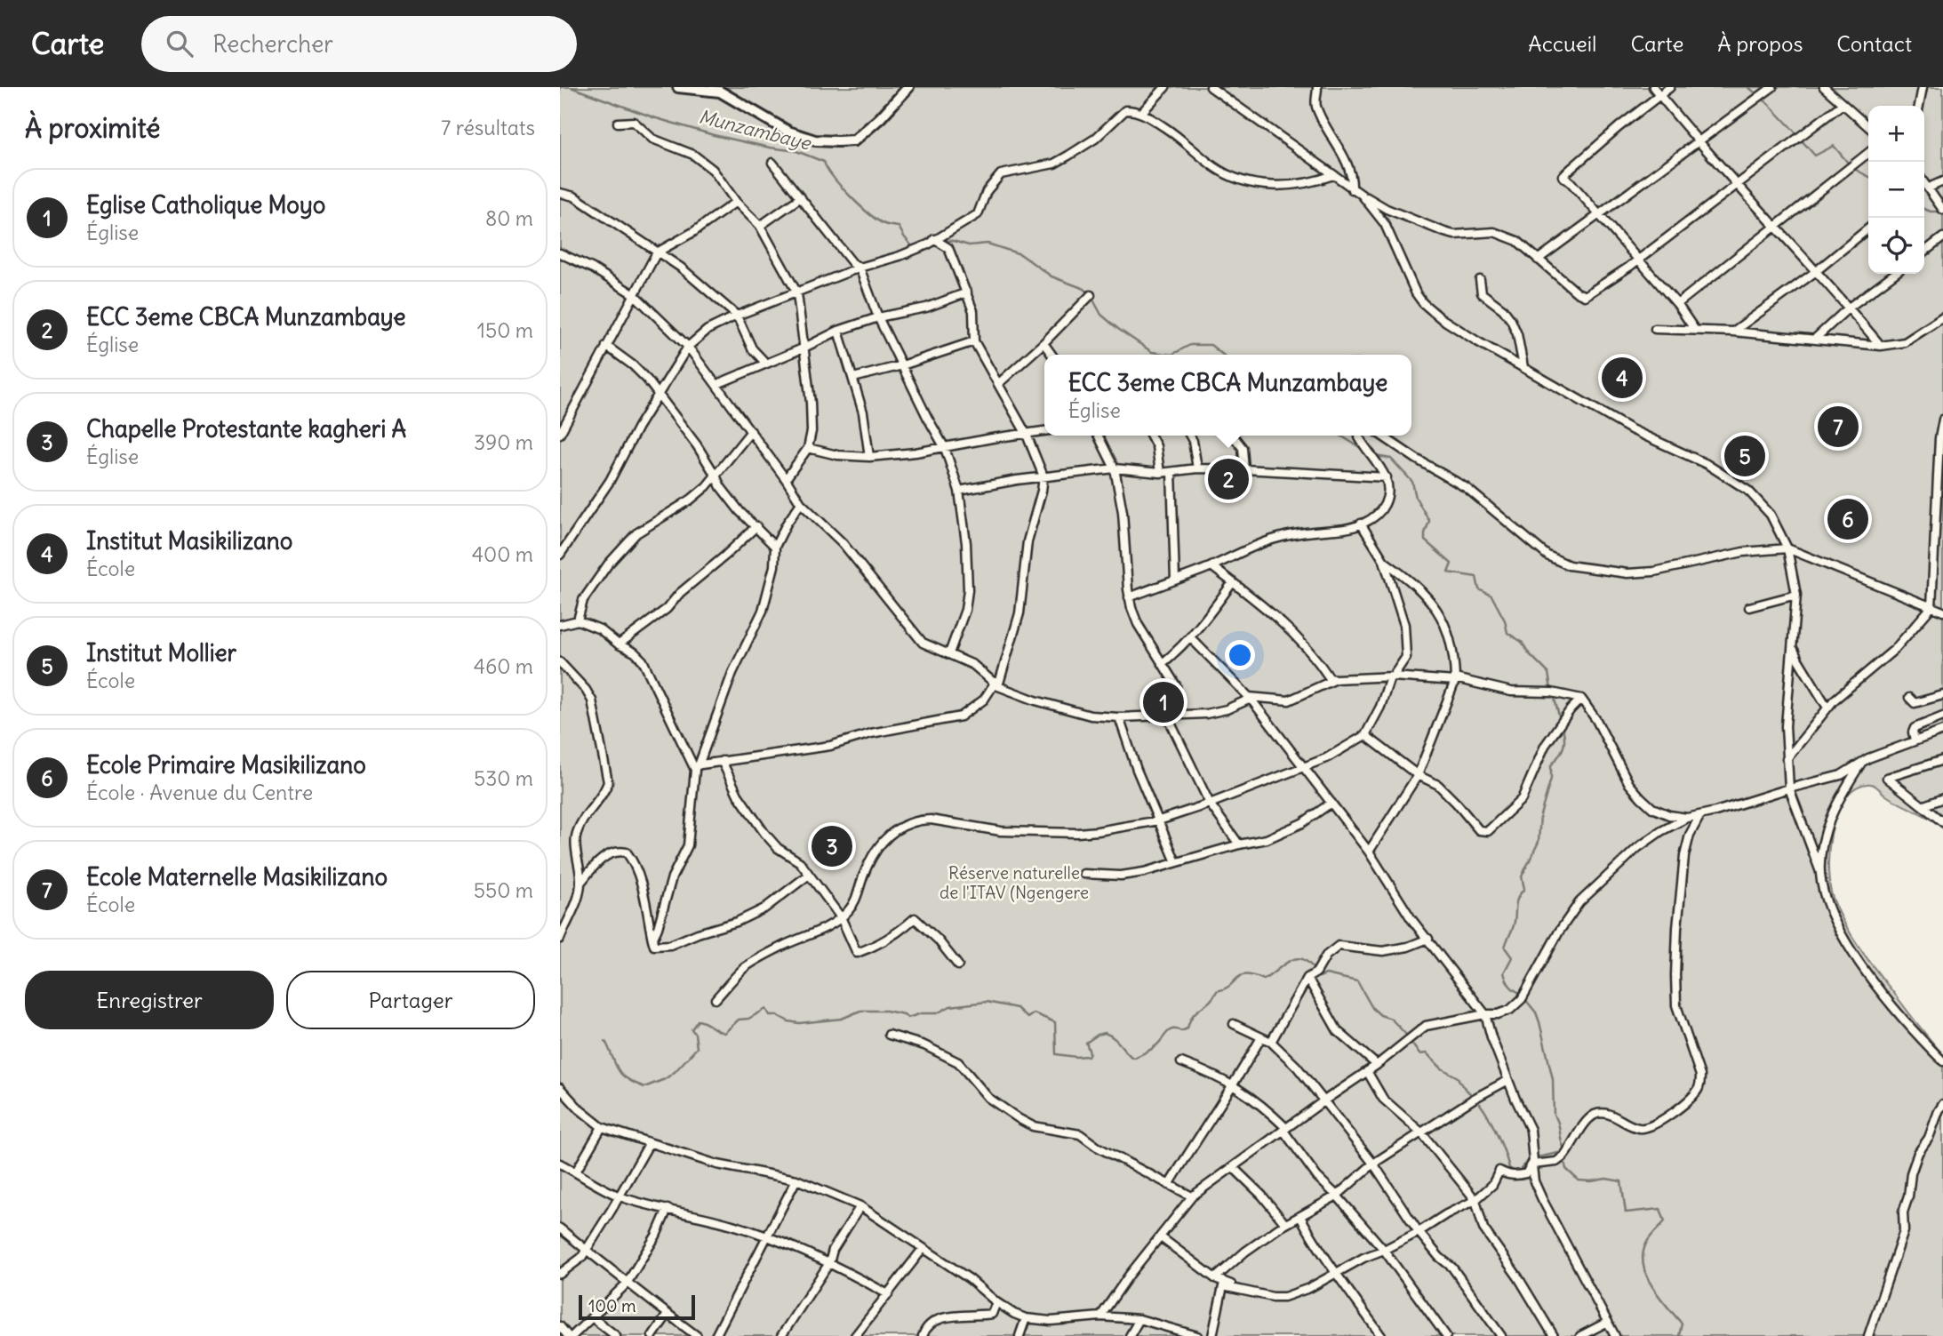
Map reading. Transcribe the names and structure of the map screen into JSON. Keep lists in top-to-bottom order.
{
  "water": ["Munzambaye"],
  "parks": ["Réserve naturelle de l'ITAV (Ngengere"],
  "scale_bar": "100 m",
  "page": {
    "header": "Carte",
    "search": "Rechercher",
    "nav": [
      "Accueil",
      "Carte",
      "À propos",
      "Contact"
    ],
    "heading": ["À proximité", "7 résultats"],
    "map_buttons": ["+", "−"],
    "list": [
      {
        "mark": "1",
        "name": "Eglise Catholique Moyo",
        "note": "Église",
        "value": "80 m"
      },
      {
        "mark": "2",
        "name": "ECC 3eme CBCA Munzambaye",
        "note": "Église",
        "value": "150 m"
      },
      {
        "mark": "3",
        "name": "Chapelle Protestante kagheri A",
        "note": "Église",
        "value": "390 m"
      },
      {
        "mark": "4",
        "name": "Institut Masikilizano",
        "note": "École",
        "value": "400 m"
      },
      {
        "mark": "5",
        "name": "Institut Mollier",
        "note": "École",
        "value": "460 m"
      },
      {
        "mark": "6",
        "name": "Ecole Primaire Masikilizano",
        "note": "École · Avenue du Centre",
        "value": "530 m"
      },
      {
        "mark": "7",
        "name": "Ecole Maternelle Masikilizano",
        "note": "École",
        "value": "550 m"
      }
    ],
    "pins": [
      "4",
      "7",
      "5",
      "2",
      "6",
      "1",
      "3"
    ],
    "popup": ["ECC 3eme CBCA Munzambaye", "Église"],
    "buttons": ["Enregistrer", "Partager"],
    "scale": "100 m"
  }
}
